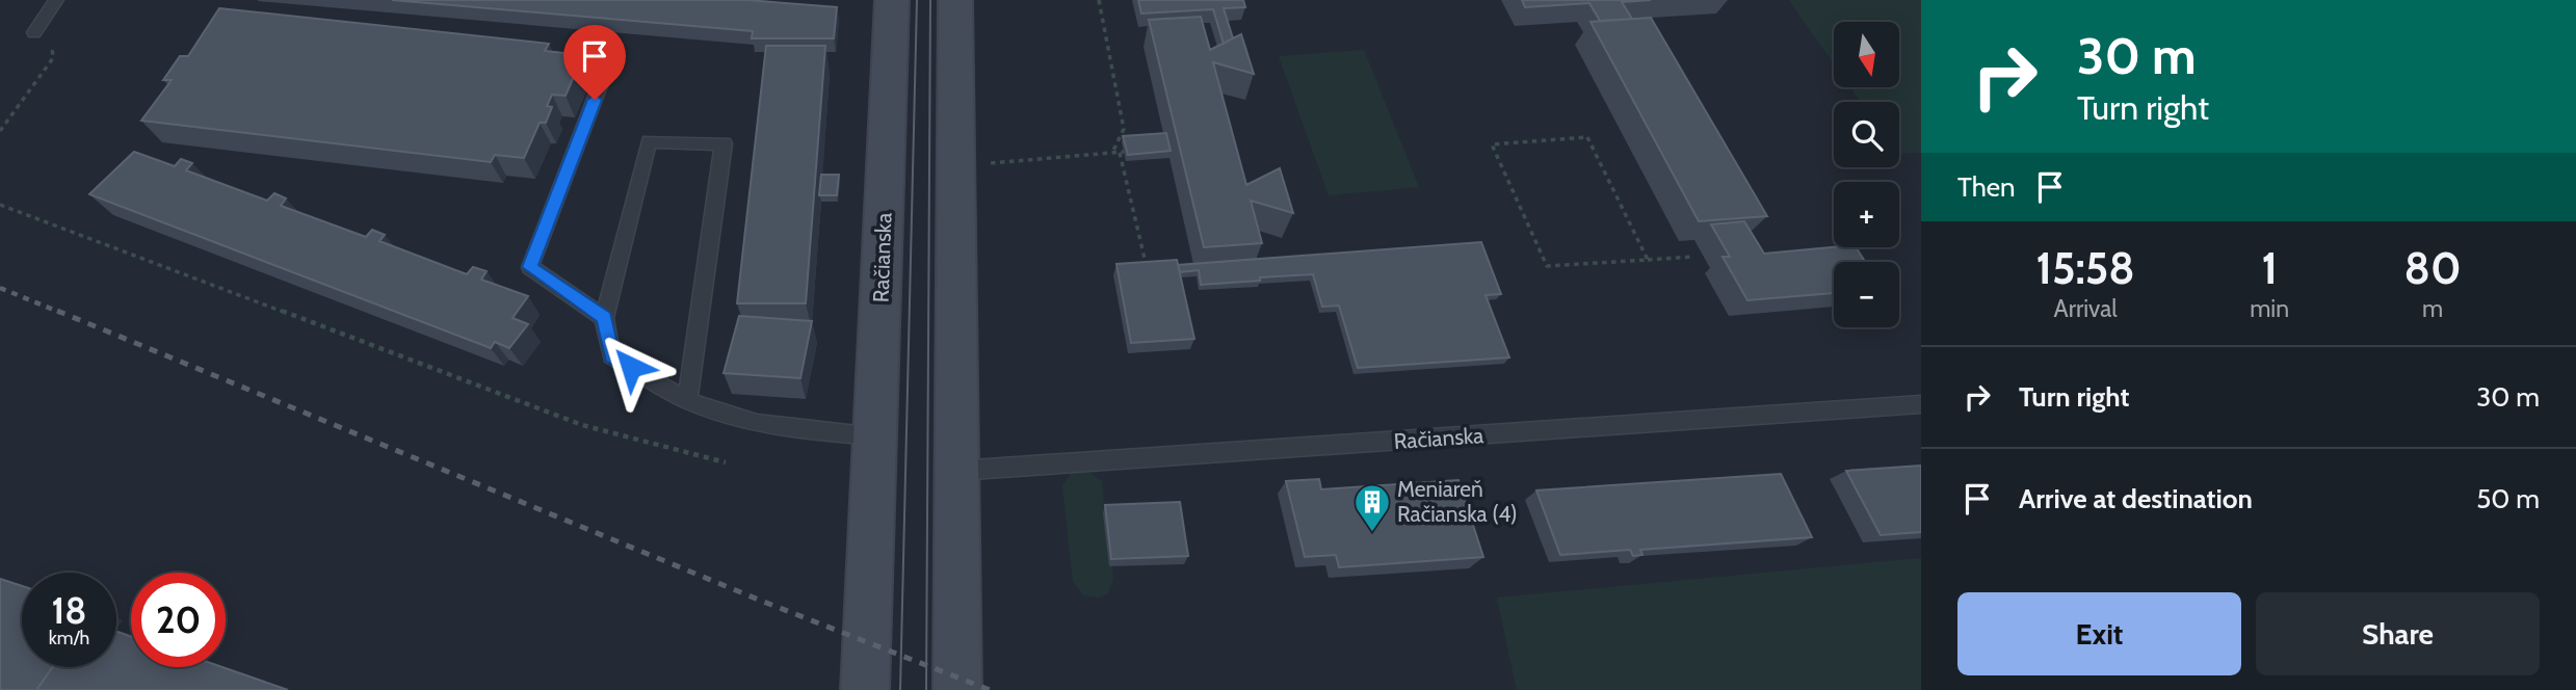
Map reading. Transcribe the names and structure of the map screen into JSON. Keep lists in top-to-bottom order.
{
  "streets": {
    "main road": ["Račianska"]
  },
  "places": {
    "building": ["Meniareň Račianska (4)"]
  },
  "north": "bottom",
  "page": {
    "turn": ["30 m", "Turn right"],
    "map_buttons": ["+", "−"],
    "then": "Then",
    "eta": [
      "15:58",
      "Arrival",
      "1",
      "min",
      "80",
      "m"
    ],
    "list": [
      {
        "name": "Turn right",
        "value": "30 m"
      },
      {
        "name": "Arrive at destination",
        "value": "50 m"
      }
    ],
    "speed": "18 km/h",
    "limit": "20",
    "buttons": ["Exit", "Share"]
  }
}
